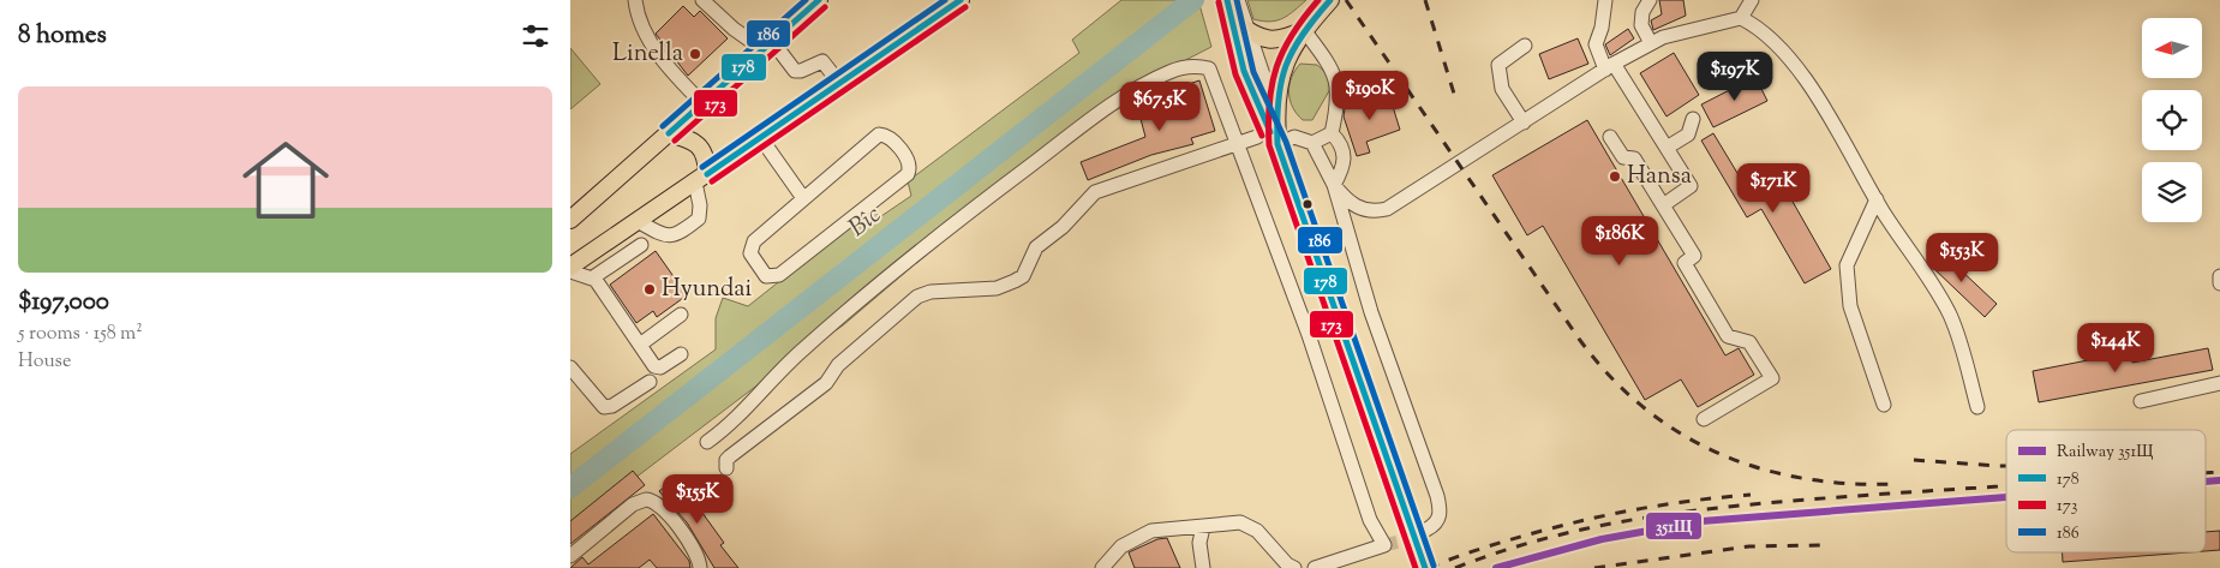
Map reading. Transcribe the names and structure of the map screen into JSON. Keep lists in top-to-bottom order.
{
  "water": ["Bîc"],
  "places": ["Linella", "Hansa", "Hyundai"],
  "lines": [
    "transit line 178",
    "transit line 173",
    "transit line 186",
    "rail line 351Щ"
  ],
  "legend": [
    "Railway 351Щ",
    "178",
    "173",
    "186"
  ],
  "north": "left",
  "page": {
    "heading": "8 homes",
    "price": [
      "$197K",
      "$190K",
      "$67.5K",
      "$171K",
      "$186K",
      "$153K",
      "$144K",
      "$155K"
    ],
    "list": [
      {
        "name": "$197,000",
        "note": "5 rooms · 158 m² · House"
      }
    ]
  }
}
